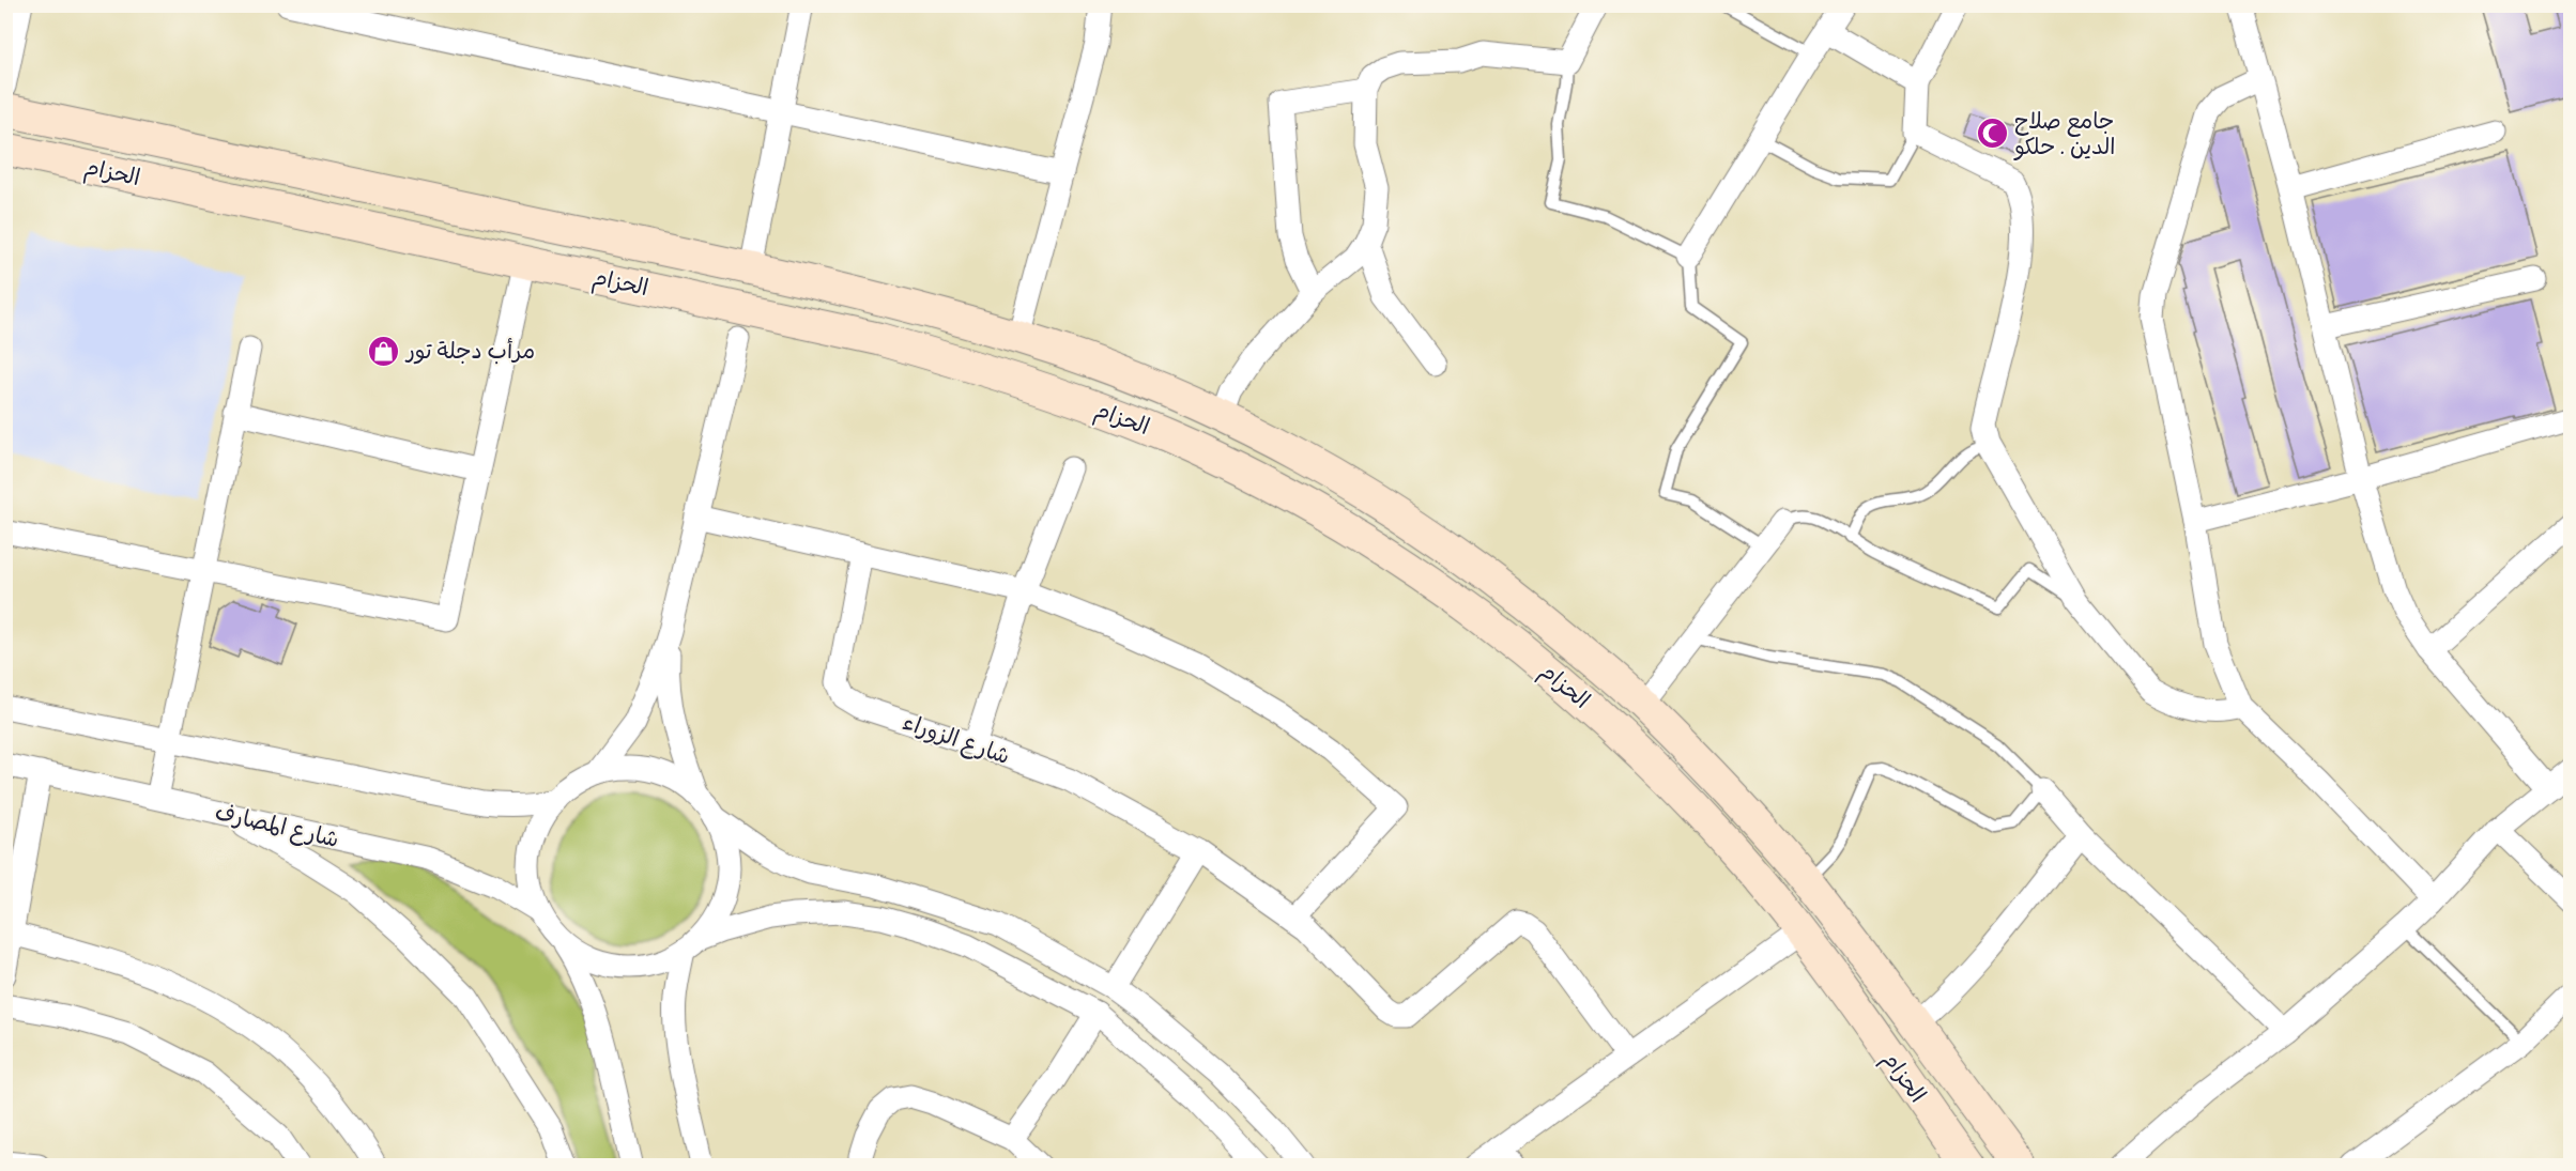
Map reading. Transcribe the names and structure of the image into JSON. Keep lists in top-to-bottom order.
{
  "streets": {
    "main road": ["الحزام"],
    "street": ["شارع الزوراء", "شارع المصارف"]
  },
  "places": {
    "mosque": ["جامع صلاح الدين . حلكو"],
    "shop": ["مرأب دجلة تور"]
  }
}
